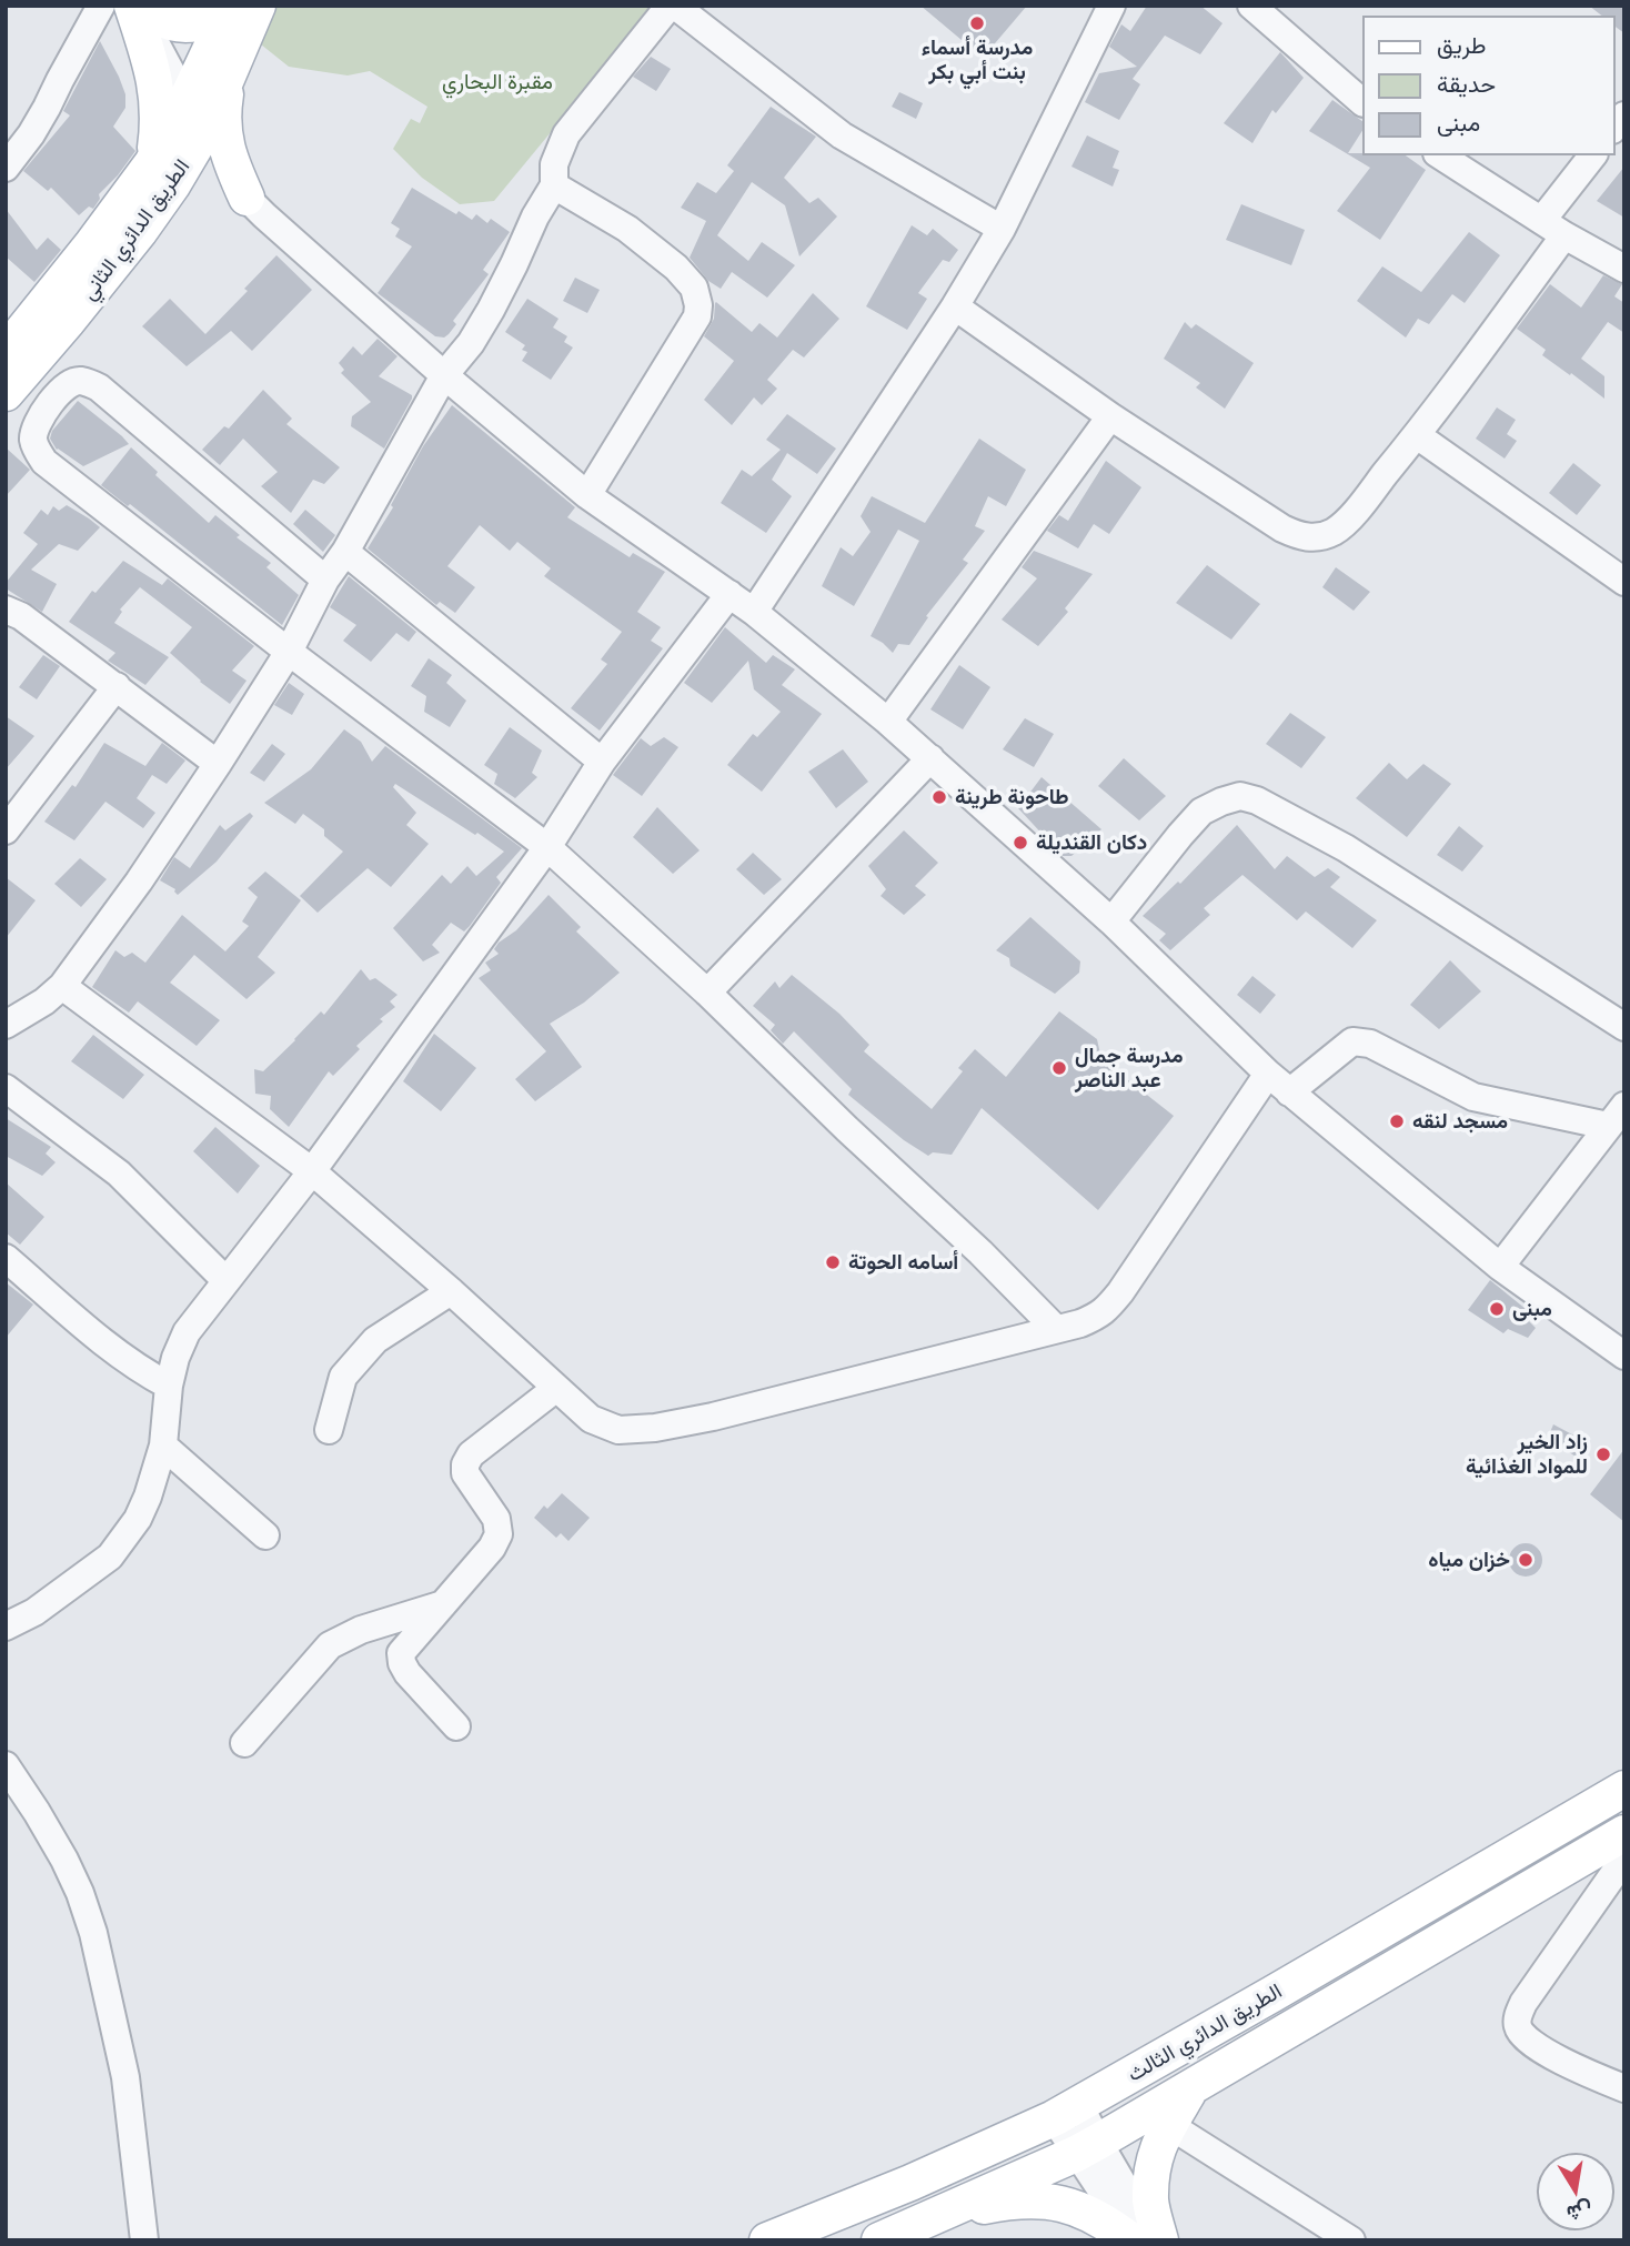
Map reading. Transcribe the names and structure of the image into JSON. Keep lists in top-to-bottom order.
{
  "streets": {
    "main road": ["الطريق الدائري الثاني", "الطريق الدائري الثالث"]
  },
  "parks": ["مقبرة البحاري"],
  "places": [
    "مدرسة أسماء بنت أبي بكر",
    "طاحونة طرينة",
    "دكان القنديلة",
    "مدرسة جمال عبد الناصر",
    "مسجد لنقه",
    "أسامه الحوتة",
    "مبنى",
    "زاد الخير للمواد الغذائية",
    "خزان مياه"
  ],
  "legend": ["طريق", "حديقة", "مبنى"],
  "north": "bottom"
}
